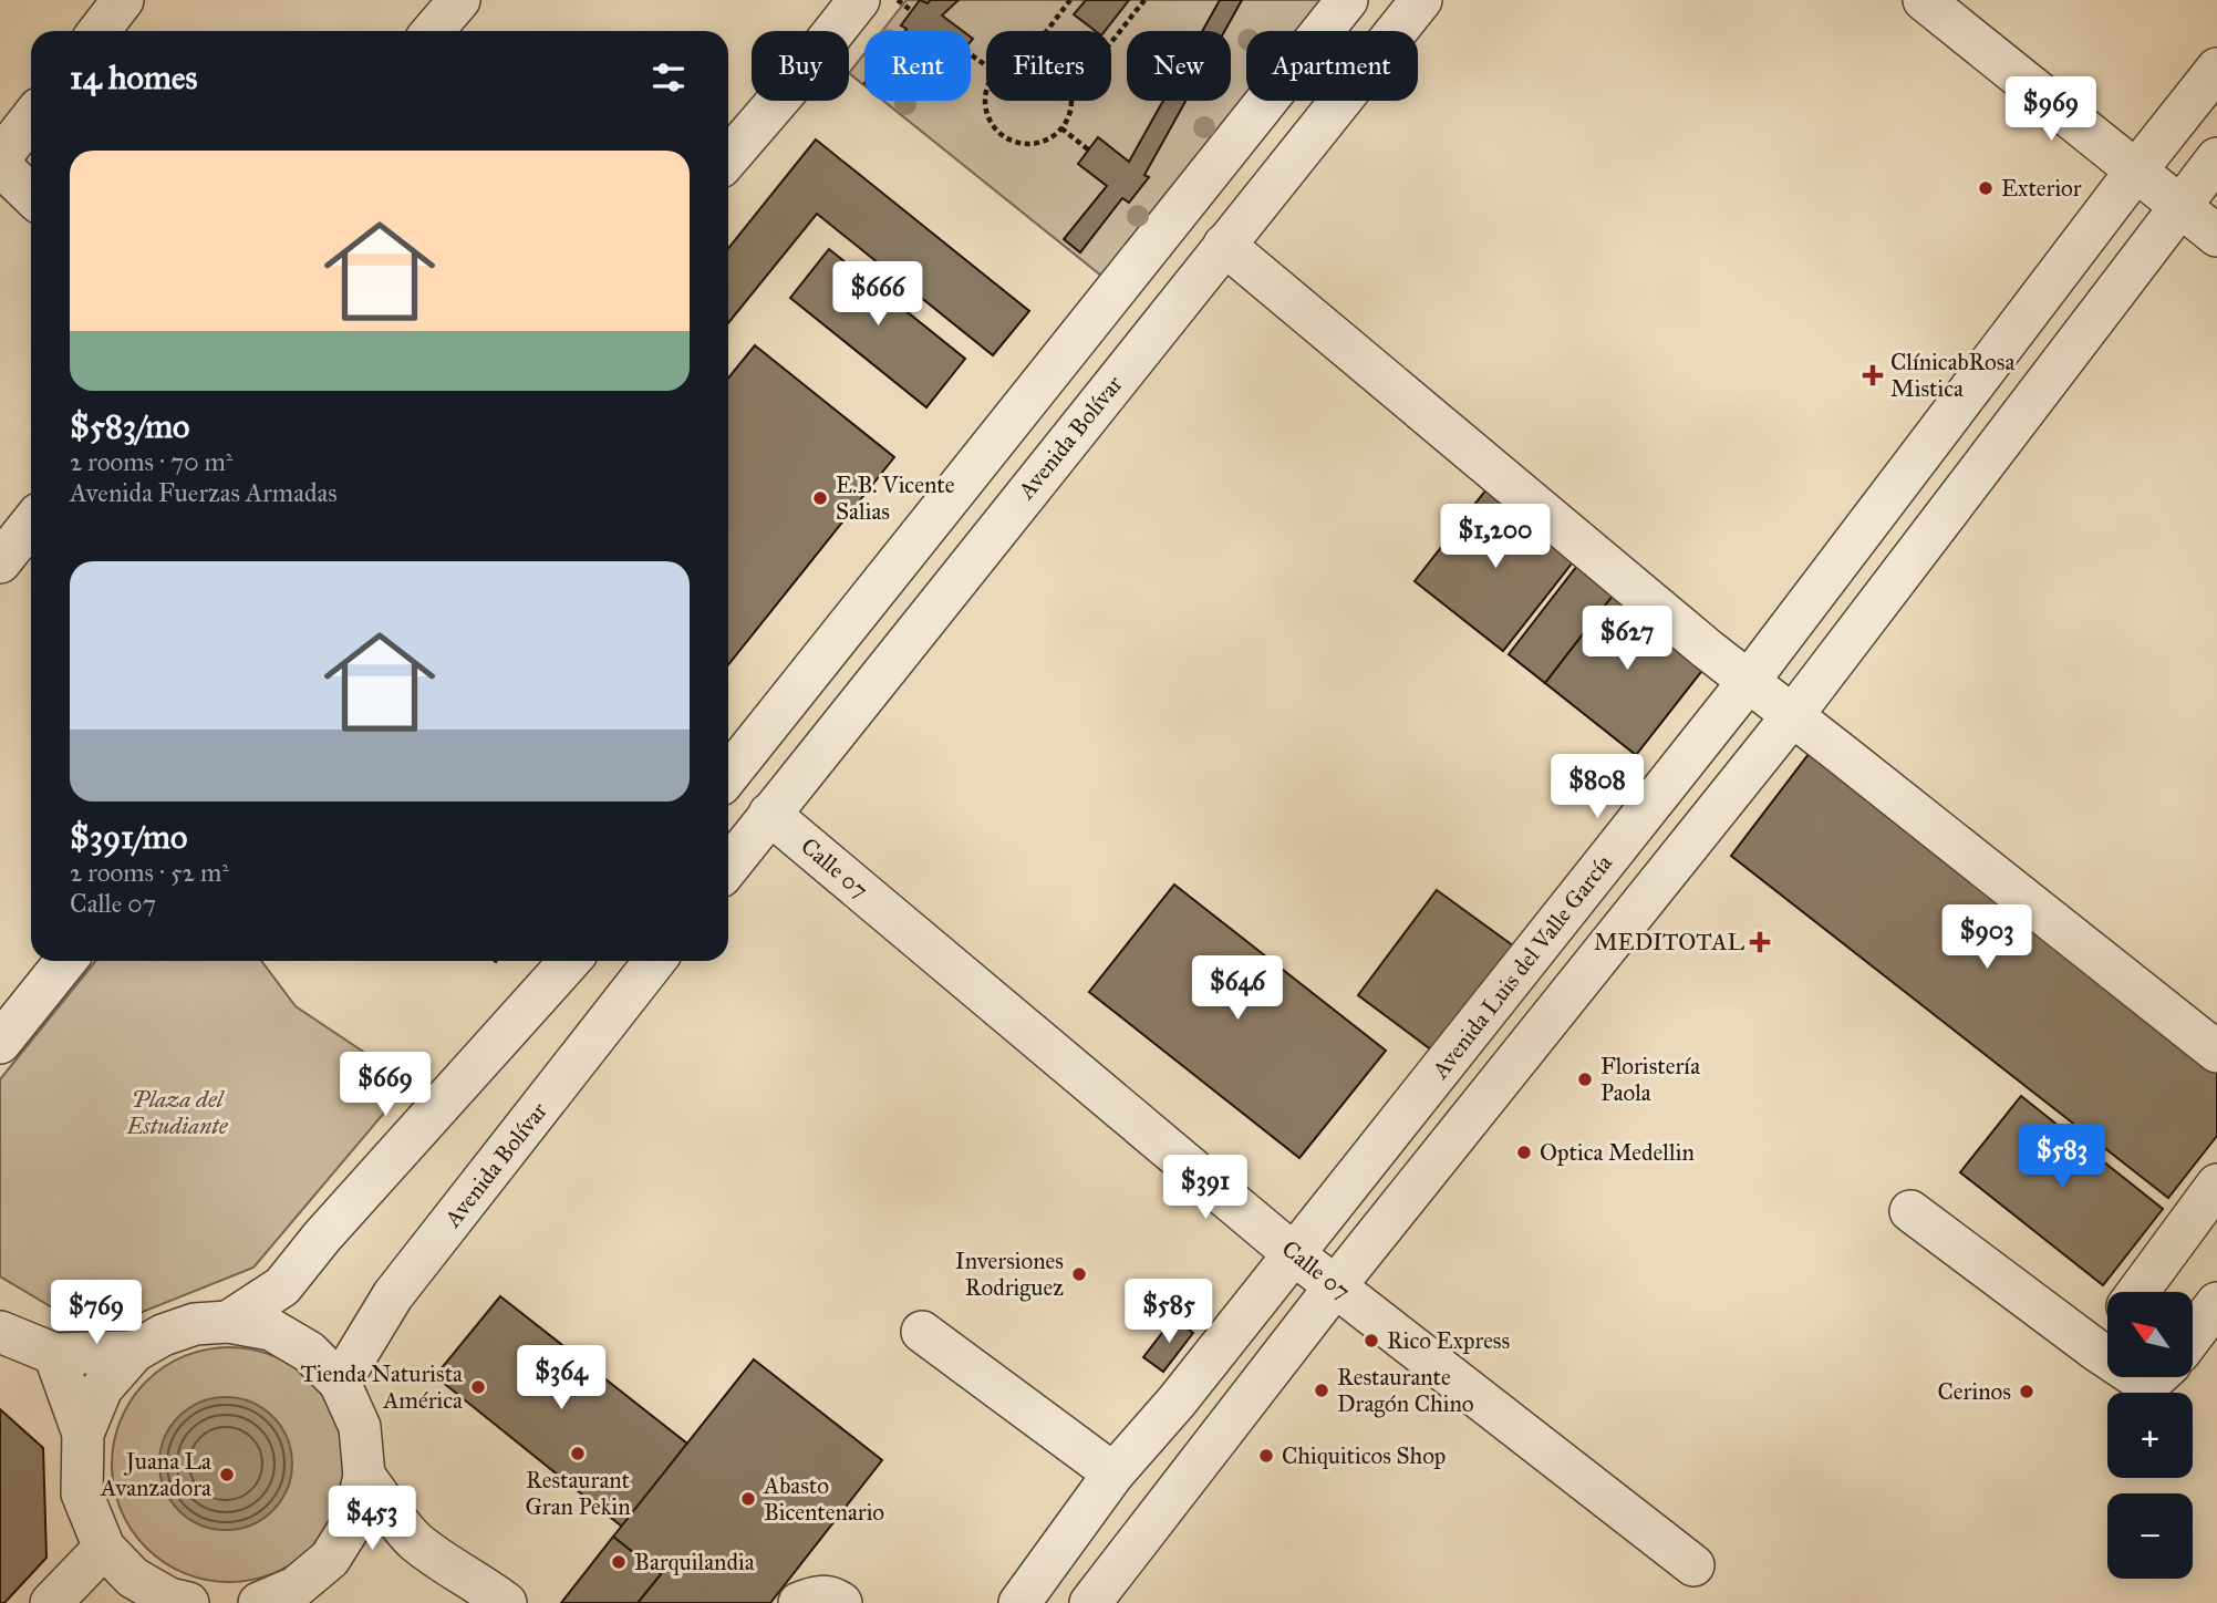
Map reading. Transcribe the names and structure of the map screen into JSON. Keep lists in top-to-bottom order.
{
  "streets": {
    "street": ["Avenida Bolívar", "Calle 07", "Avenida Luis del Valle García"]
  },
  "crossings": [
    ["Avenida Bolívar", "Calle 07"],
    ["Calle 07", "Avenida Luis del Valle García"]
  ],
  "parks": ["Plaza del Estudiante"],
  "places": {
    "other": [
      "Exterior",
      "E.B. Vicente Salias",
      "Floristería Paola",
      "Optica Medellin",
      "Inversiones Rodriguez",
      "Rico Express",
      "Tienda Naturista América",
      "Restaurante Dragón Chino",
      "Cerinos",
      "Restaurant Gran Pekin",
      "Chiquiticos Shop",
      "Juana La Avanzadora",
      "Abasto Bicentenario",
      "Barquilandia"
    ],
    "health": ["ClínicabRosa Mistica", "MEDITOTAL"]
  },
  "north": "top left",
  "page": {
    "chip": [
      "Buy",
      "Rent",
      "Filters",
      "New",
      "Apartment"
    ],
    "heading": "14 homes",
    "price": [
      "$969",
      "$666",
      "$1,200",
      "$627",
      "$808",
      "$903",
      "$646",
      "$669",
      "$583",
      "$391",
      "$585",
      "$769",
      "$364",
      "$453"
    ],
    "list": [
      {
        "name": "$583/mo",
        "note": "2 rooms · 70 m² · Avenida Fuerzas Armadas"
      },
      {
        "name": "$391/mo",
        "note": "2 rooms · 52 m² · Calle 07"
      }
    ],
    "map_buttons": ["+", "−"]
  }
}
